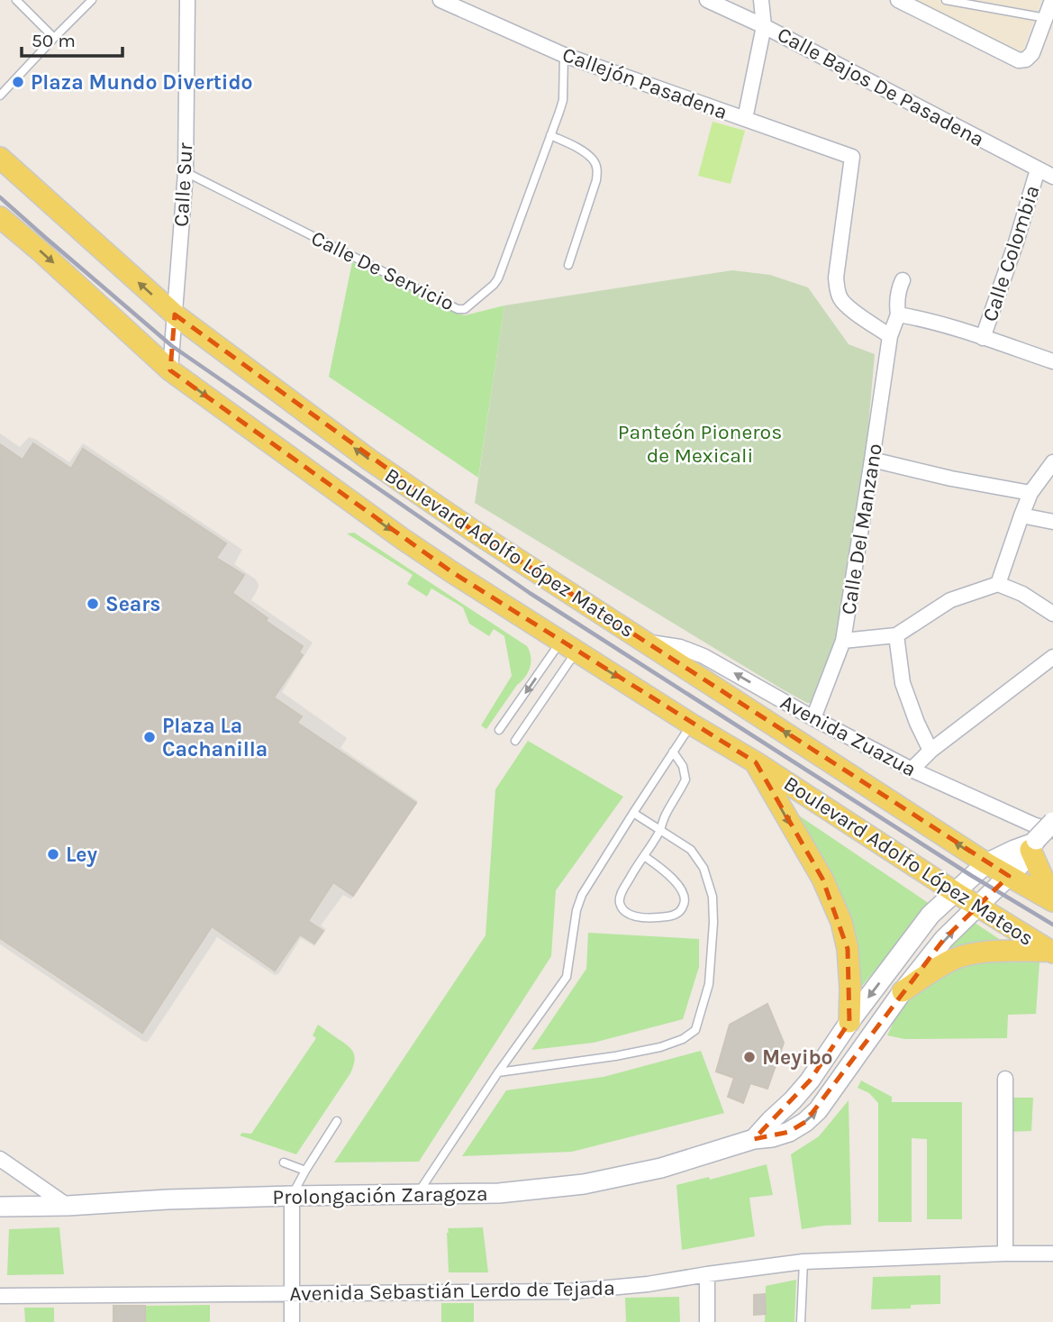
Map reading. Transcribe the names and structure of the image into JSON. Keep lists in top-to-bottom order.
{
  "streets": {
    "main road": ["Boulevard Adolfo López Mateos", "Prolongación Zaragoza"],
    "street": [
      "Callejón Pasadena",
      "Calle Bajos De Pasadena",
      "Calle Sur",
      "Calle Colombia",
      "Calle Del Manzano",
      "Avenida Zuazua",
      "Avenida Sebastián Lerdo de Tejada"
    ],
    "lane": ["Calle De Servicio"]
  },
  "crossings": [
    ["Callejón Pasadena", "Calle De Servicio"],
    ["Callejón Pasadena", "Calle Del Manzano"],
    ["Calle Bajos De Pasadena", "Calle Colombia"],
    ["Calle Sur", "Calle De Servicio"],
    ["Calle Sur", "Boulevard Adolfo López Mateos"],
    ["Calle Del Manzano", "Avenida Zuazua"],
    ["Boulevard Adolfo López Mateos", "Avenida Zuazua"],
    ["Boulevard Adolfo López Mateos", "Prolongación Zaragoza"],
    ["Avenida Zuazua", "Prolongación Zaragoza"]
  ],
  "one_way": ["Avenida Zuazua"],
  "parks": ["Panteón Pioneros de Mexicali"],
  "places": [
    "Plaza Mundo Divertido",
    "Sears",
    "Plaza La Cachanilla",
    "Ley",
    "Meyibo"
  ],
  "scale_bar": "50 m"
}
